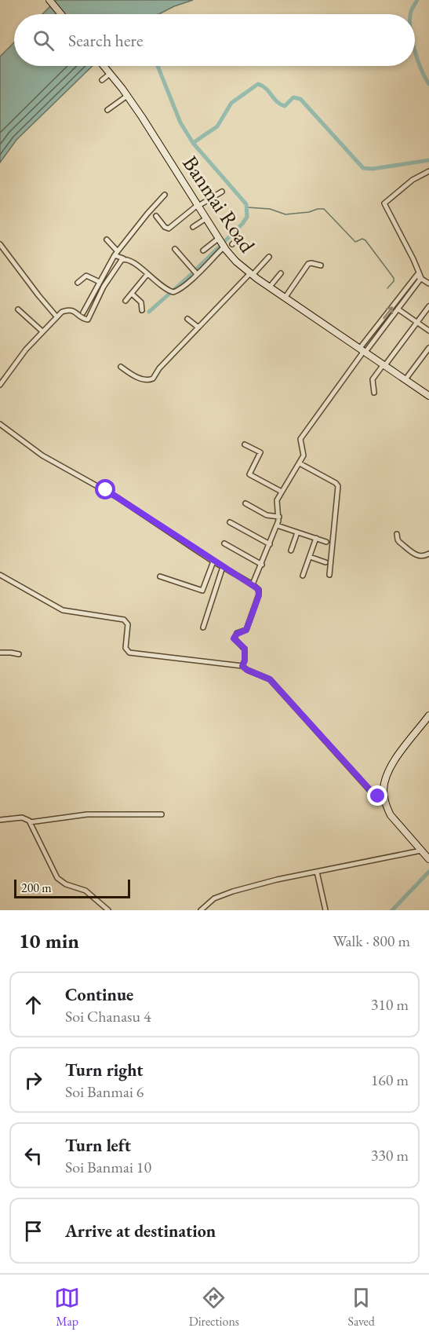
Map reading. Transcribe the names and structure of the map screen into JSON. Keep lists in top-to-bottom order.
{
  "streets": {
    "street": ["Banmai Road"]
  },
  "scale_bar": "200 m",
  "page": {
    "search": "Search here",
    "scale": "200 m",
    "heading": ["10 min", "Walk · 800 m"],
    "list": [
      ["Continue", "Soi Chanasu 4", "310 m"],
      ["Turn right", "Soi Banmai 6", "160 m"],
      ["Turn left", "Soi Banmai 10", "330 m"],
      "Arrive at destination"
    ],
    "nav": ["Map", "Directions", "Saved"]
  }
}
